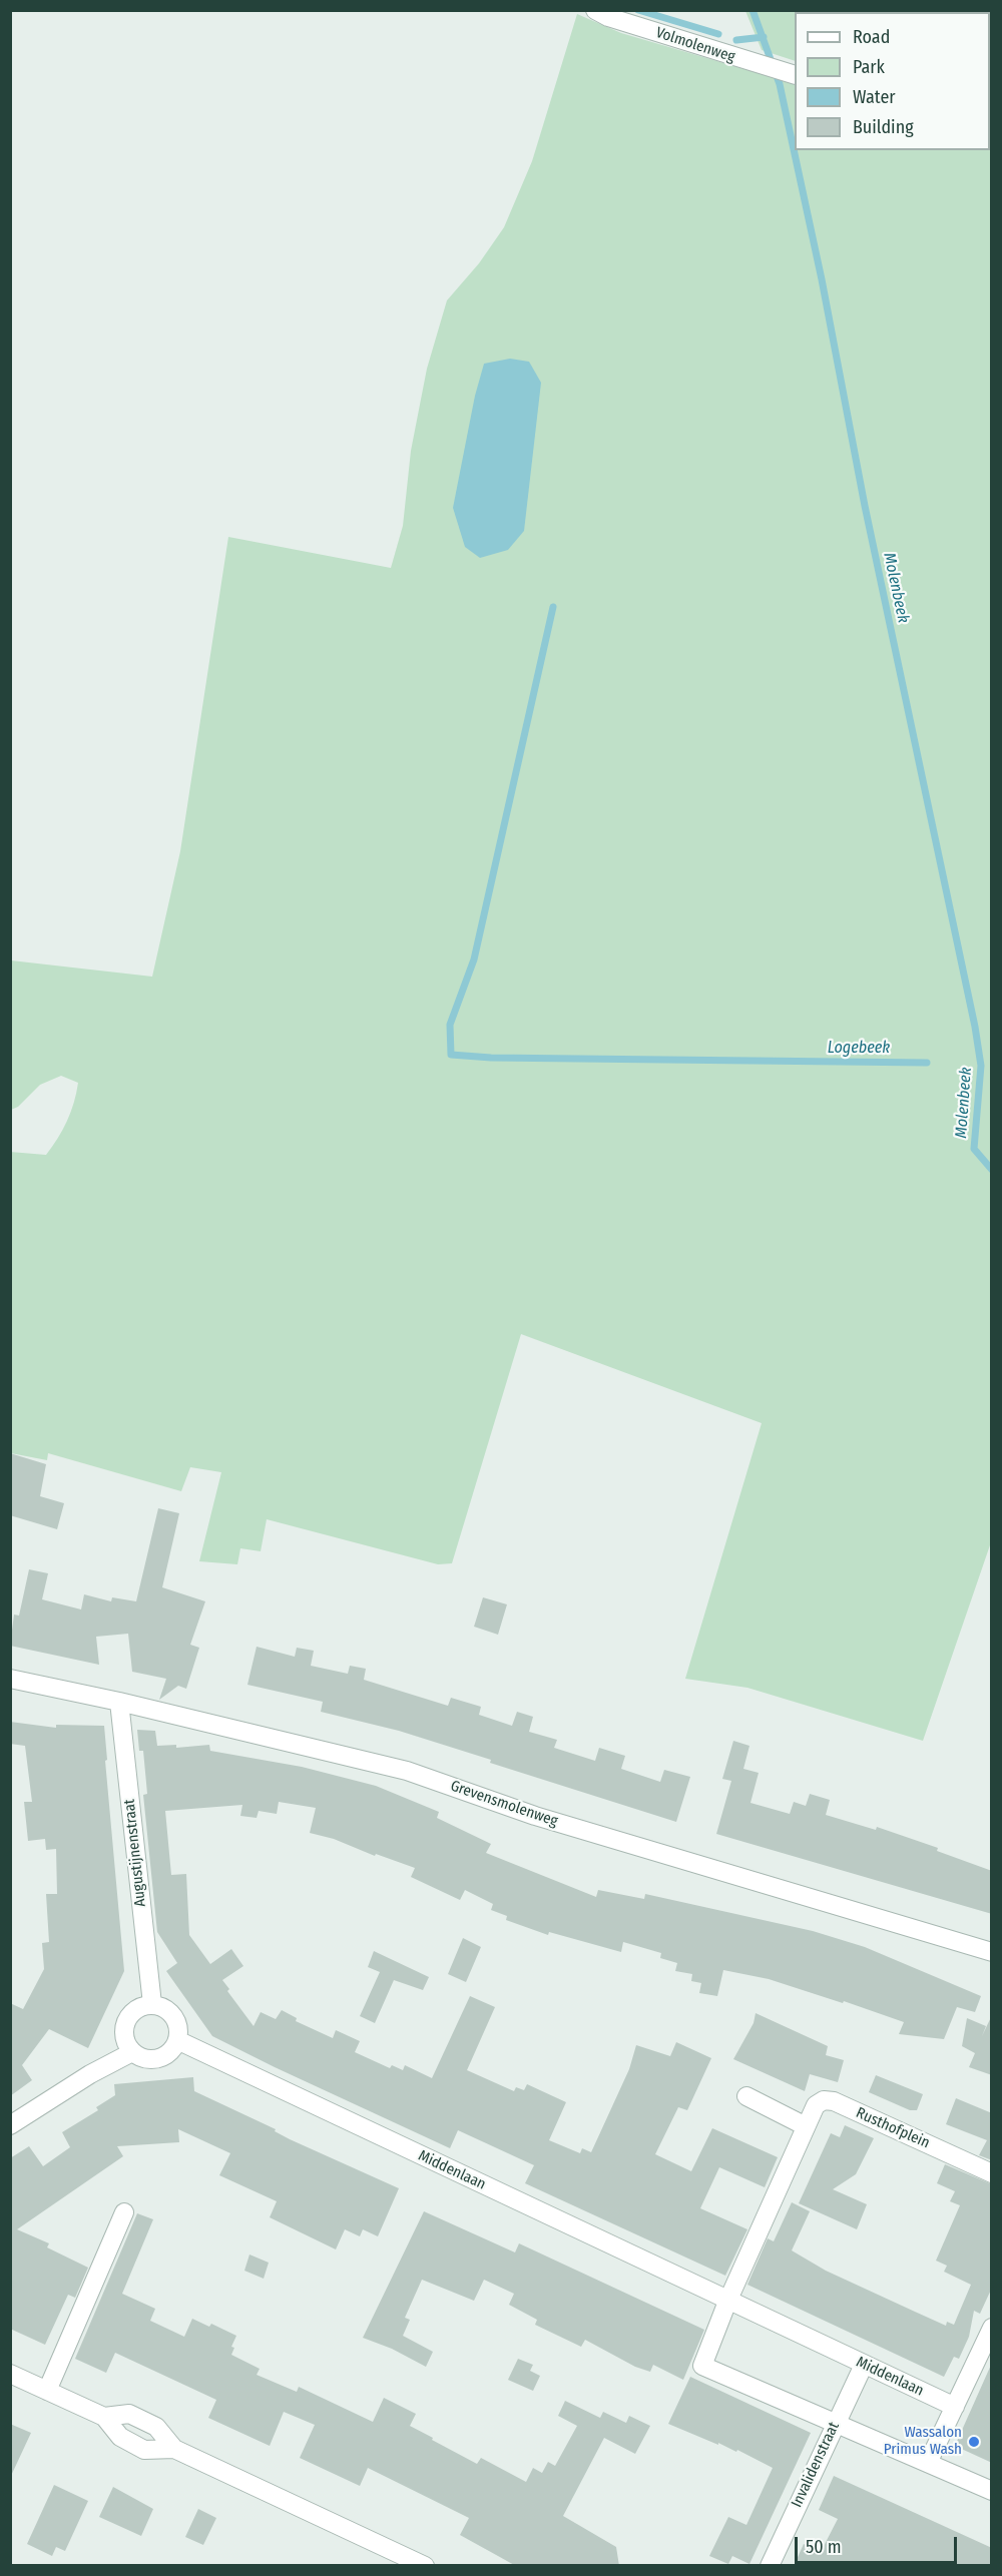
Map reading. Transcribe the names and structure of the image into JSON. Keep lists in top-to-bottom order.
{
  "streets": {
    "street": [
      "Volmolenweg",
      "Grevensmolenweg",
      "Augustijnenstraat",
      "Rusthofplein",
      "Middenlaan",
      "Invalidenstraat"
    ]
  },
  "crossings": [
    ["Grevensmolenweg", "Augustijnenstraat"],
    ["Augustijnenstraat", "Middenlaan"],
    ["Rusthofplein", "Middenlaan"],
    ["Middenlaan", "Invalidenstraat"]
  ],
  "water": ["Molenbeek", "Logebeek"],
  "places": ["Wassalon Primus Wash"],
  "legend": [
    "Road",
    "Park",
    "Water",
    "Building"
  ],
  "scale_bar": "50 m"
}
